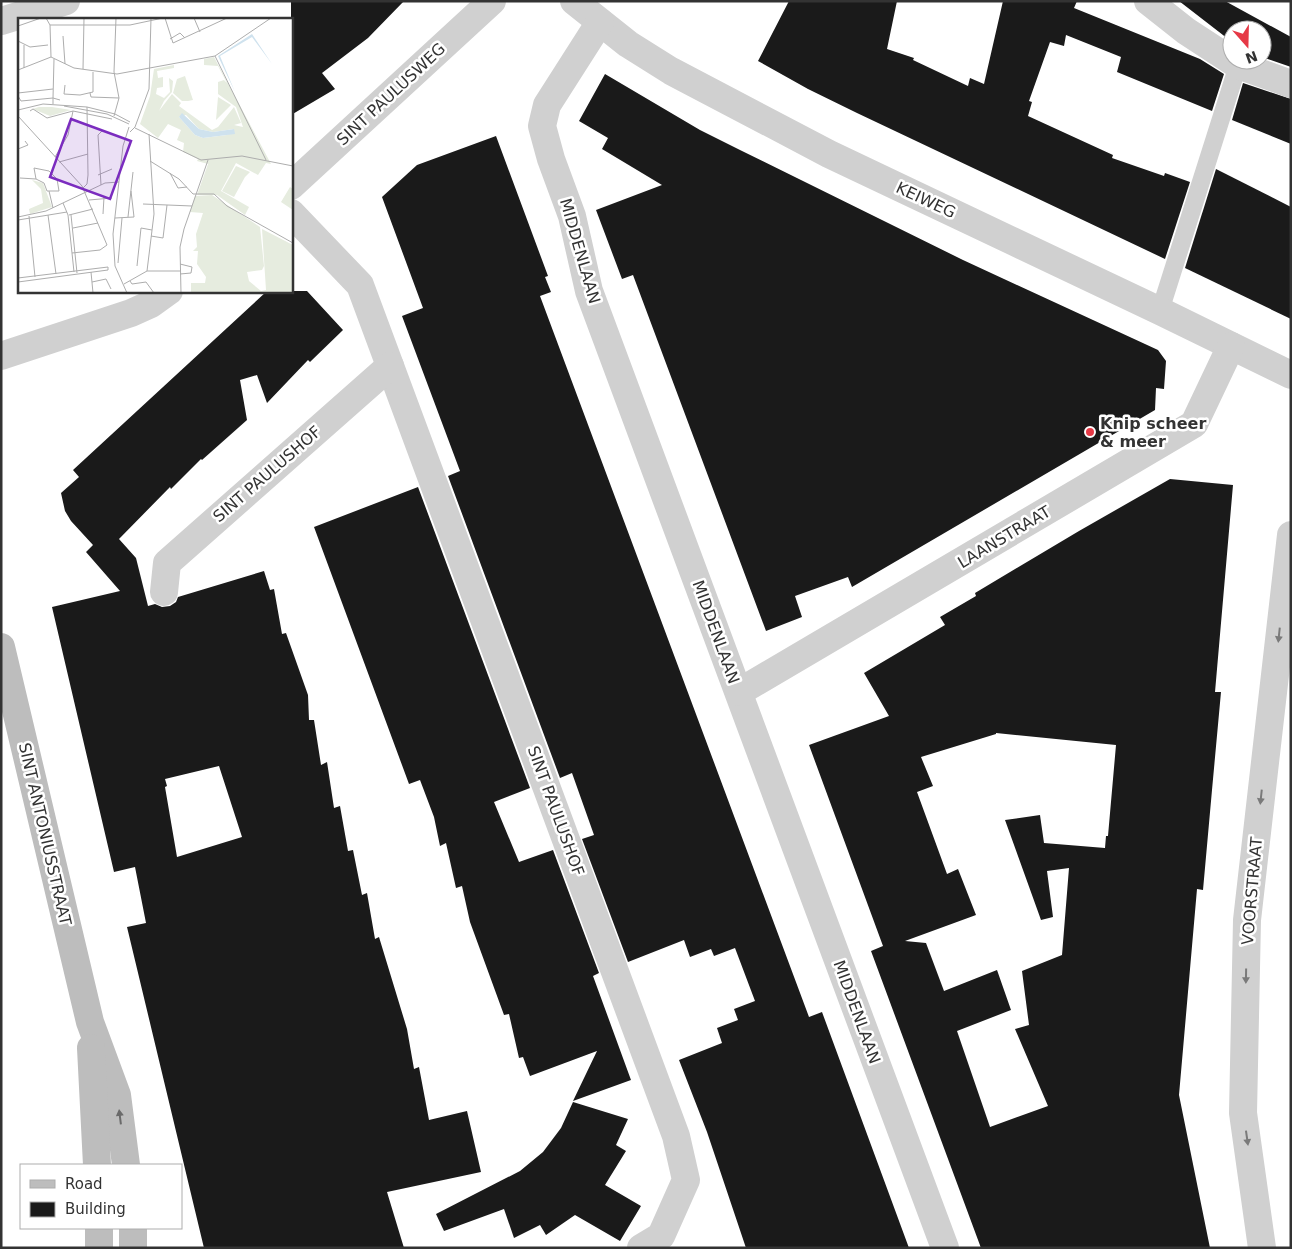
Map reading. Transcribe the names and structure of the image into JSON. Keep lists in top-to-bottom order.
{
  "streets": {
    "main road": ["SINT ANTONIUSSTRAAT"],
    "street": [
      "SINT PAULUSWEG",
      "KEIWEG",
      "MIDDENLAAN",
      "SINT PAULUSHOF",
      "LAANSTRAAT",
      "VOORSTRAAT"
    ]
  },
  "crossings": [
    ["KEIWEG", "MIDDENLAAN"],
    ["KEIWEG", "LAANSTRAAT"],
    ["MIDDENLAAN", "LAANSTRAAT"]
  ],
  "one_way": ["VOORSTRAAT"],
  "places": ["Knip scheer & meer"],
  "legend": ["Road", "Building"],
  "north": "bottom"
}
